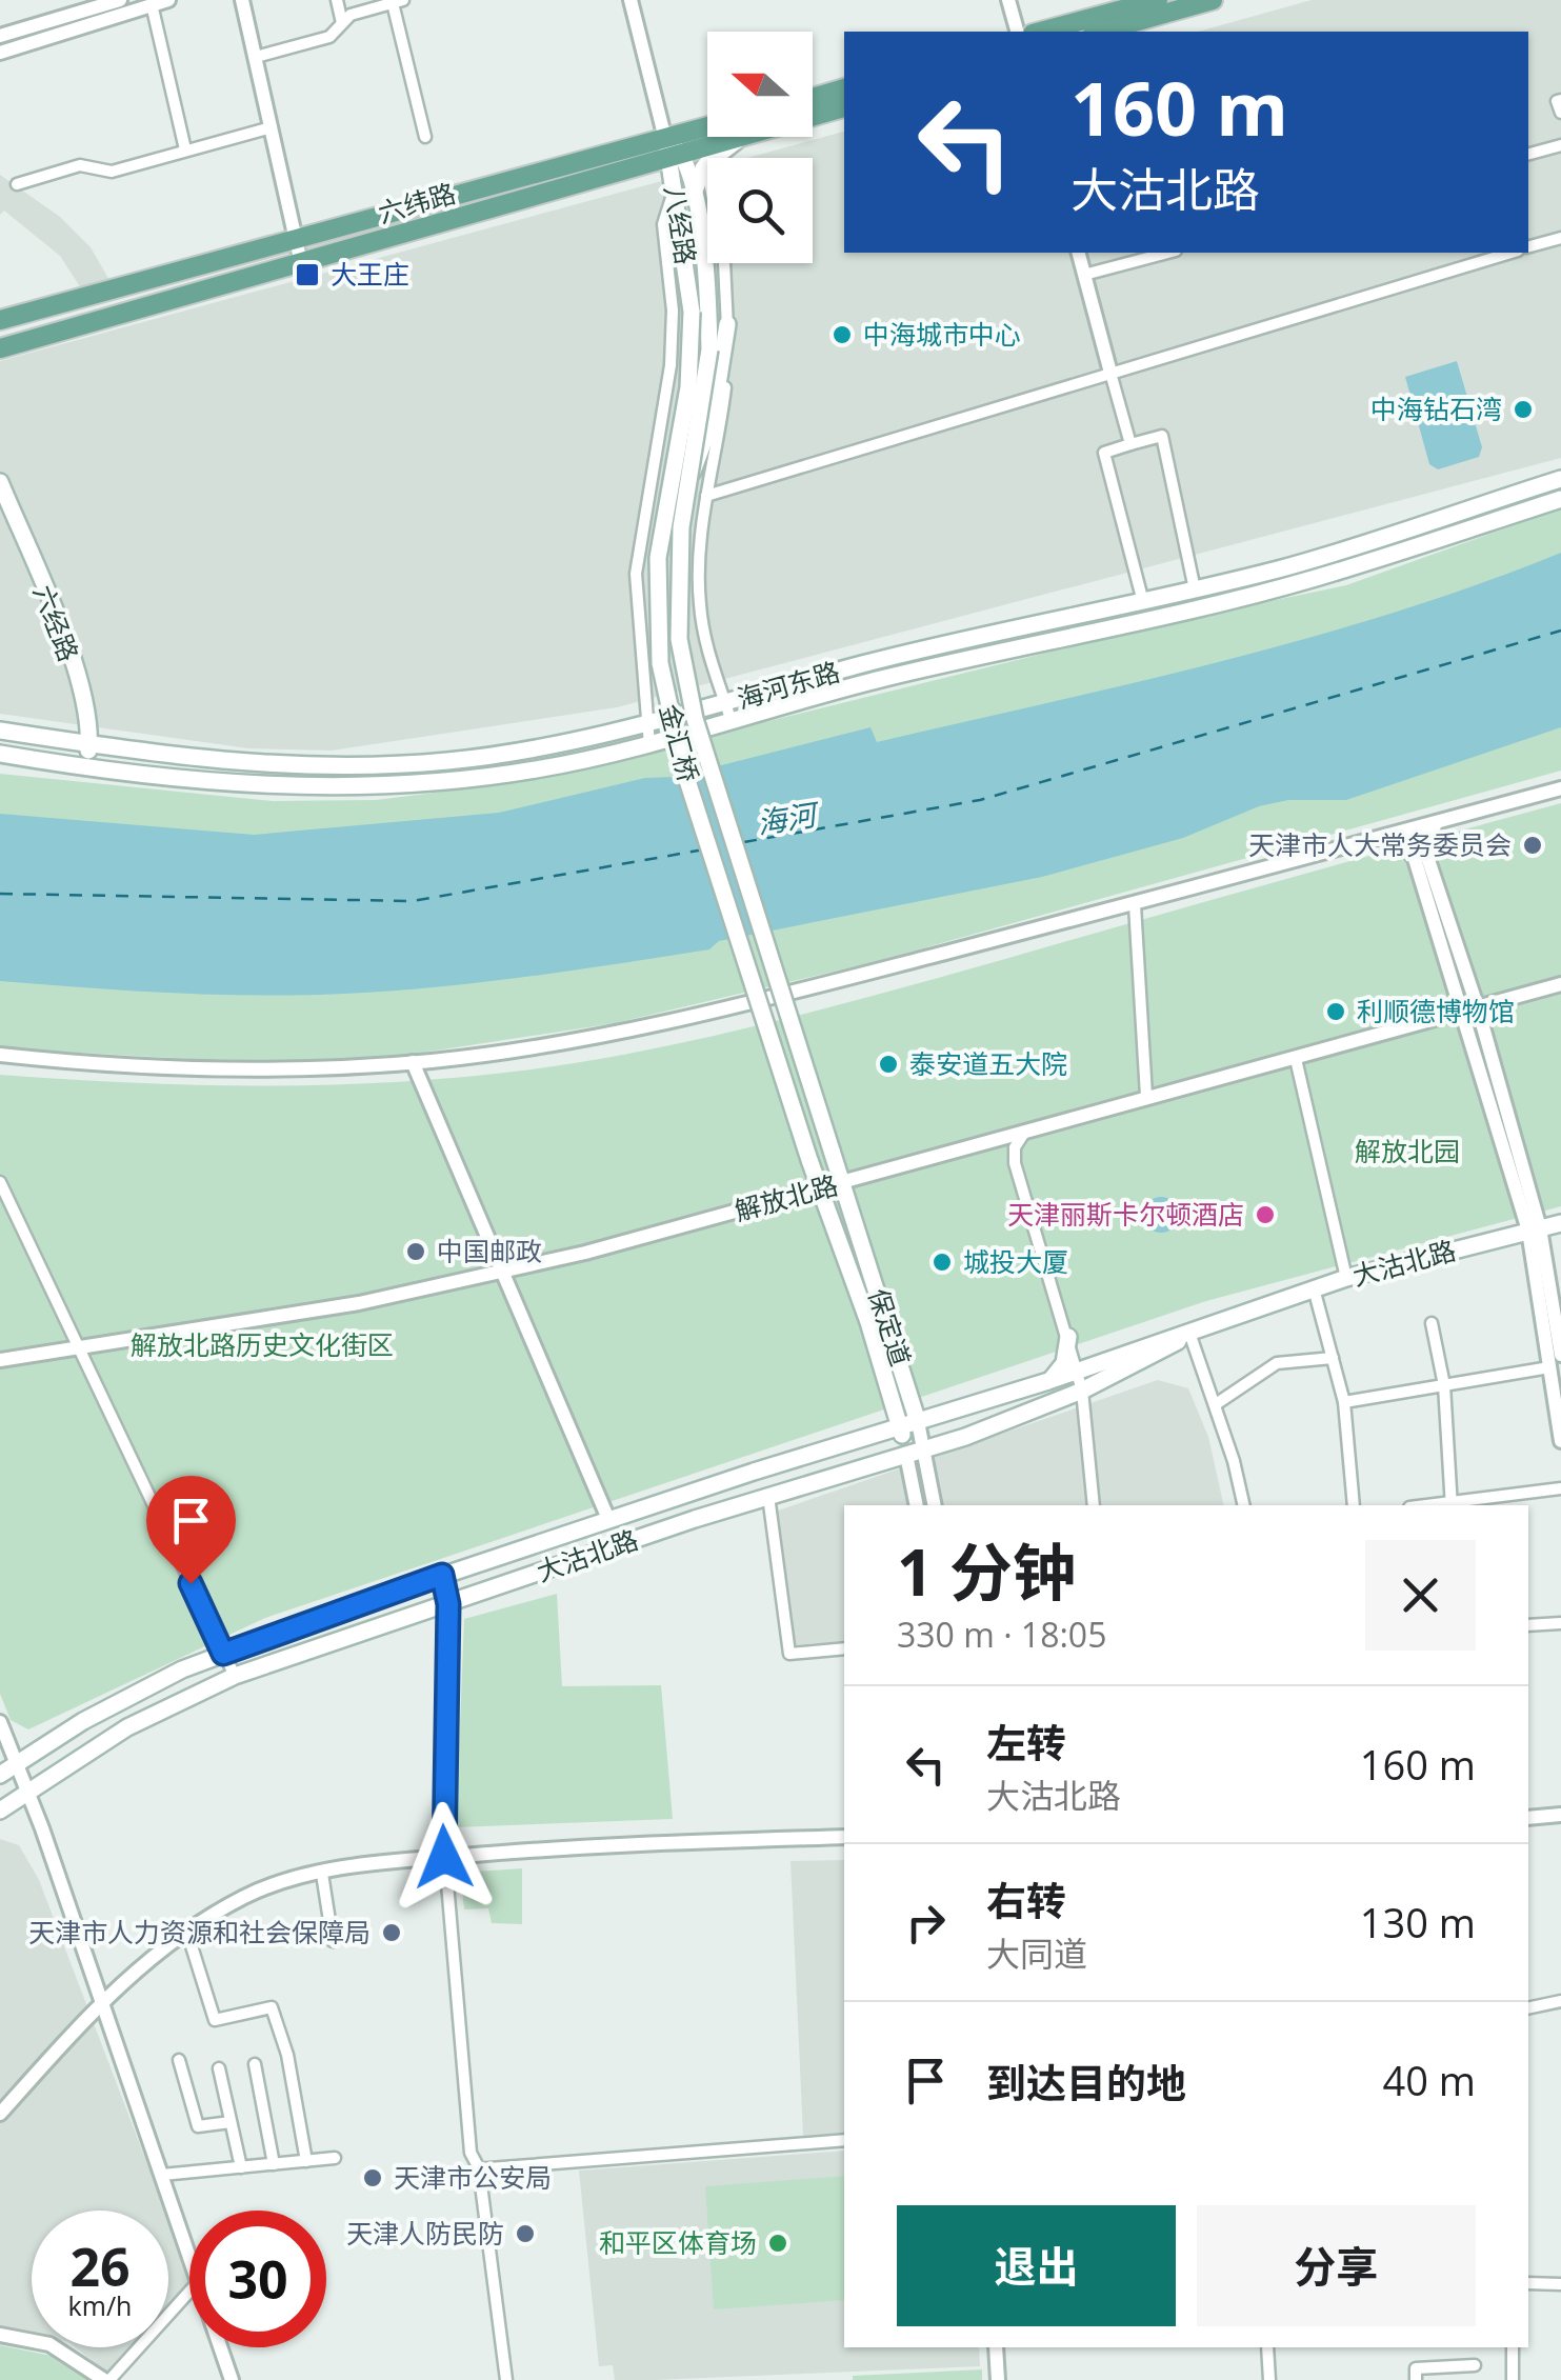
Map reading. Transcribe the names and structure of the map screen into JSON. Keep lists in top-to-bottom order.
{
  "streets": {
    "main road": [
      "六纬路",
      "八经路",
      "六经路",
      "海河东路",
      "金汇桥",
      "大沽北路",
      "保定道"
    ],
    "street": ["解放北路"]
  },
  "crossings": [
    ["六纬路", "八经路"],
    ["八经路", "金汇桥"],
    ["六经路", "海河东路"],
    ["金汇桥", "解放北路"],
    ["金汇桥", "保定道"],
    ["解放北路", "保定道"]
  ],
  "water": ["海河"],
  "parks": ["解放北园", "解放北路历史文化街区"],
  "places": {
    "transit": ["大王庄"],
    "other": [
      "中海城市中心",
      "中海钻石湾",
      "天津市人大常务委员会",
      "利顺德博物馆",
      "泰安道五大院",
      "天津丽斯卡尔顿酒店",
      "中国邮政",
      "城投大厦",
      "天津市人力资源和社会保障局",
      "天津市公安局",
      "天津人防民防",
      "和平区体育场"
    ]
  },
  "north": "left",
  "page": {
    "turn": ["160 m", "大沽北路"],
    "heading": ["1 分钟", "330 m · 18:05"],
    "list": [
      {
        "name": "左转",
        "note": "大沽北路",
        "value": "160 m"
      },
      {
        "name": "右转",
        "note": "大同道",
        "value": "130 m"
      },
      {
        "name": "到达目的地",
        "value": "40 m"
      }
    ],
    "buttons": ["退出", "分享"],
    "speed": "26 km/h",
    "limit": "30"
  }
}
